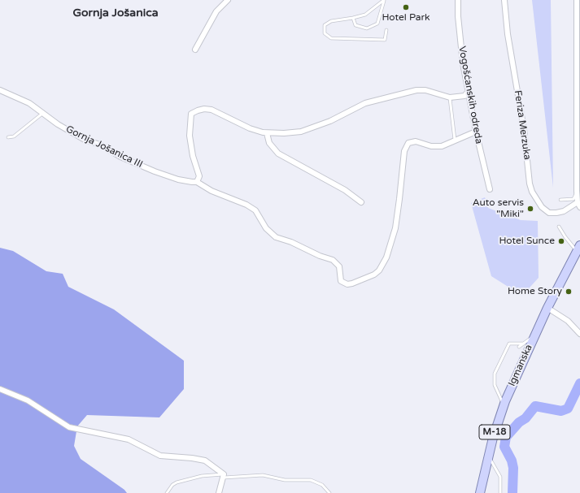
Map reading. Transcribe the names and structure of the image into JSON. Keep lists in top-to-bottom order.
{
  "streets": {
    "main road": ["Igmanska", "M-18"],
    "street": ["Vogošćanskih odreda", "Feriza Merzuka", "Gornja Jošanica III"]
  },
  "crossings": [
    ["Vogošćanskih odreda", "Gornja Jošanica III"]
  ],
  "districts": ["Gornja Jošanica"],
  "places": [
    "Hotel Park",
    "Auto servis \"Miki\"",
    "Hotel Sunce",
    "Home Story"
  ]
}
